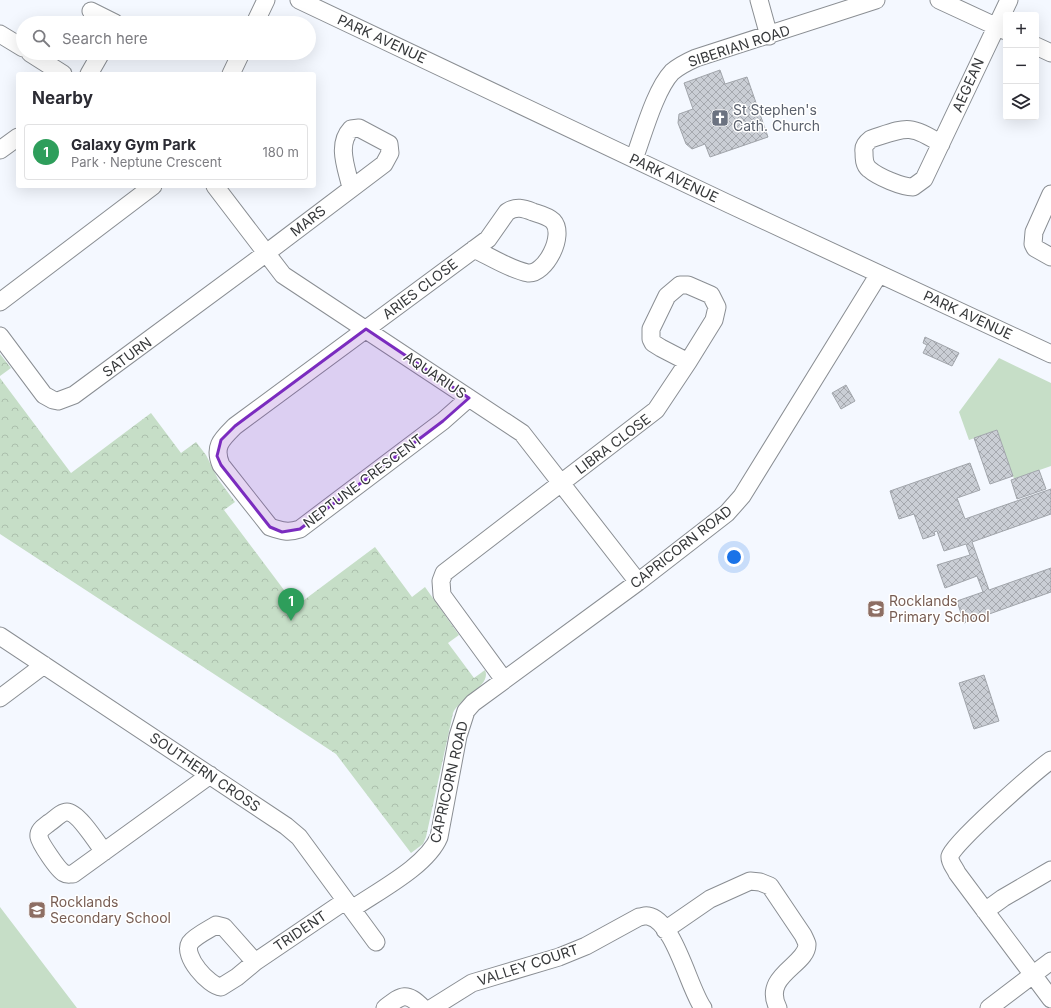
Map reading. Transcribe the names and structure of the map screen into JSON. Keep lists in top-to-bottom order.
{
  "streets": {
    "street": [
      "PARK AVENUE",
      "SIBERIAN ROAD",
      "AEGEAN",
      "MARS",
      "ARIES CLOSE",
      "SATURN",
      "AQUARIUS",
      "LIBRA CLOSE",
      "NEPTUNE CRESCENT",
      "CAPRICORN ROAD",
      "SOUTHERN CROSS",
      "TRIDENT",
      "VALLEY COURT"
    ]
  },
  "crossings": [
    ["PARK AVENUE", "SIBERIAN ROAD"],
    ["PARK AVENUE", "CAPRICORN ROAD"],
    ["MARS", "SATURN"],
    ["MARS", "AQUARIUS"],
    ["ARIES CLOSE", "AQUARIUS"],
    ["ARIES CLOSE", "NEPTUNE CRESCENT"],
    ["SATURN", "AQUARIUS"],
    ["AQUARIUS", "LIBRA CLOSE"],
    ["AQUARIUS", "NEPTUNE CRESCENT"],
    ["AQUARIUS", "CAPRICORN ROAD"],
    ["CAPRICORN ROAD", "SOUTHERN CROSS"],
    ["CAPRICORN ROAD", "TRIDENT"],
    ["SOUTHERN CROSS", "TRIDENT"]
  ],
  "places": {
    "church": ["St Stephen's Cath. Church"],
    "school or university": ["Rocklands Primary School", "Rocklands Secondary School"]
  },
  "page": {
    "map_buttons": ["+", "−"],
    "search": "Search here",
    "heading": "Nearby",
    "list": [
      {
        "mark": "1",
        "name": "Galaxy Gym Park",
        "note": "Park · Neptune Crescent",
        "value": "180 m"
      }
    ],
    "pins": "1"
  }
}
